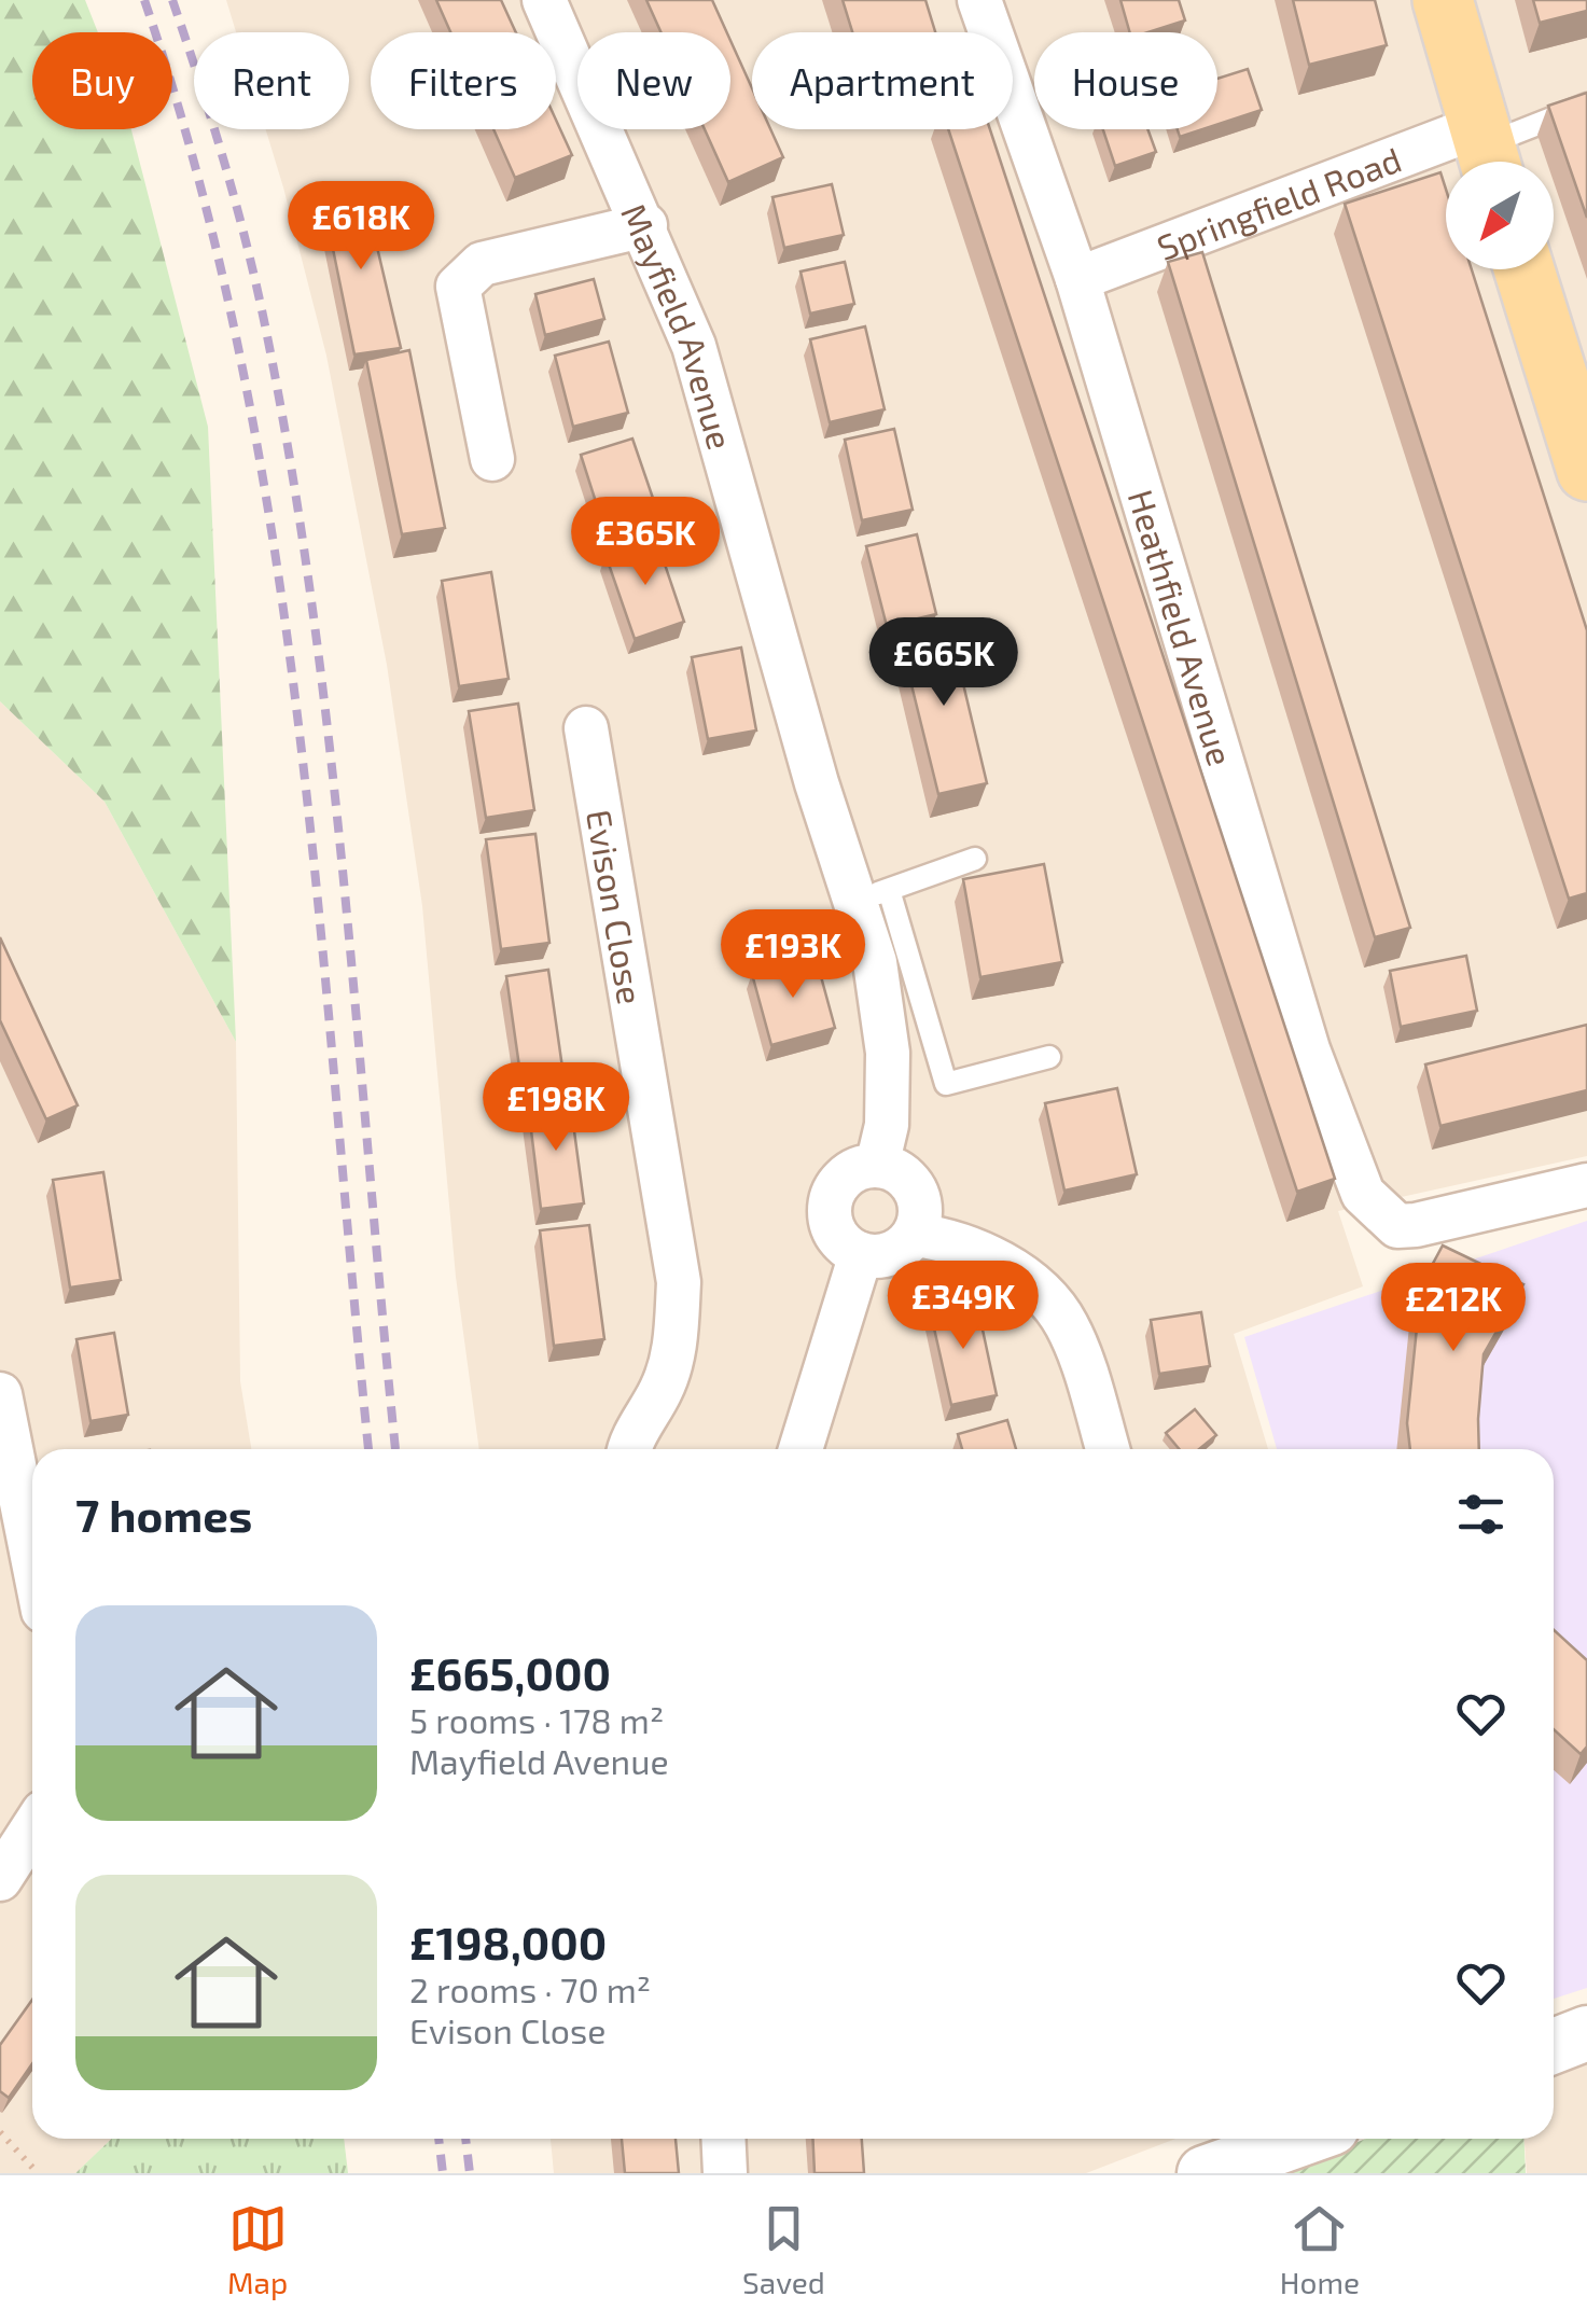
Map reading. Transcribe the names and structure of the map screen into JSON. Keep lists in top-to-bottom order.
{
  "streets": {
    "street": [
      "Springfield Road",
      "Mayfield Avenue",
      "Heathfield Avenue",
      "Evison Close"
    ]
  },
  "crossings": [
    ["Springfield Road", "Heathfield Avenue"]
  ],
  "north": "bottom left",
  "page": {
    "chip": [
      "Buy",
      "Rent",
      "Filters",
      "New",
      "Apartment",
      "House"
    ],
    "price": [
      "£618K",
      "£365K",
      "£665K",
      "£193K",
      "£198K",
      "£349K",
      "£212K"
    ],
    "heading": "7 homes",
    "list": [
      {
        "name": "£665,000",
        "note": "5 rooms · 178 m² · Mayfield Avenue"
      },
      {
        "name": "£198,000",
        "note": "2 rooms · 70 m² · Evison Close"
      }
    ],
    "tabs": ["Map", "Saved", "Home"]
  }
}
